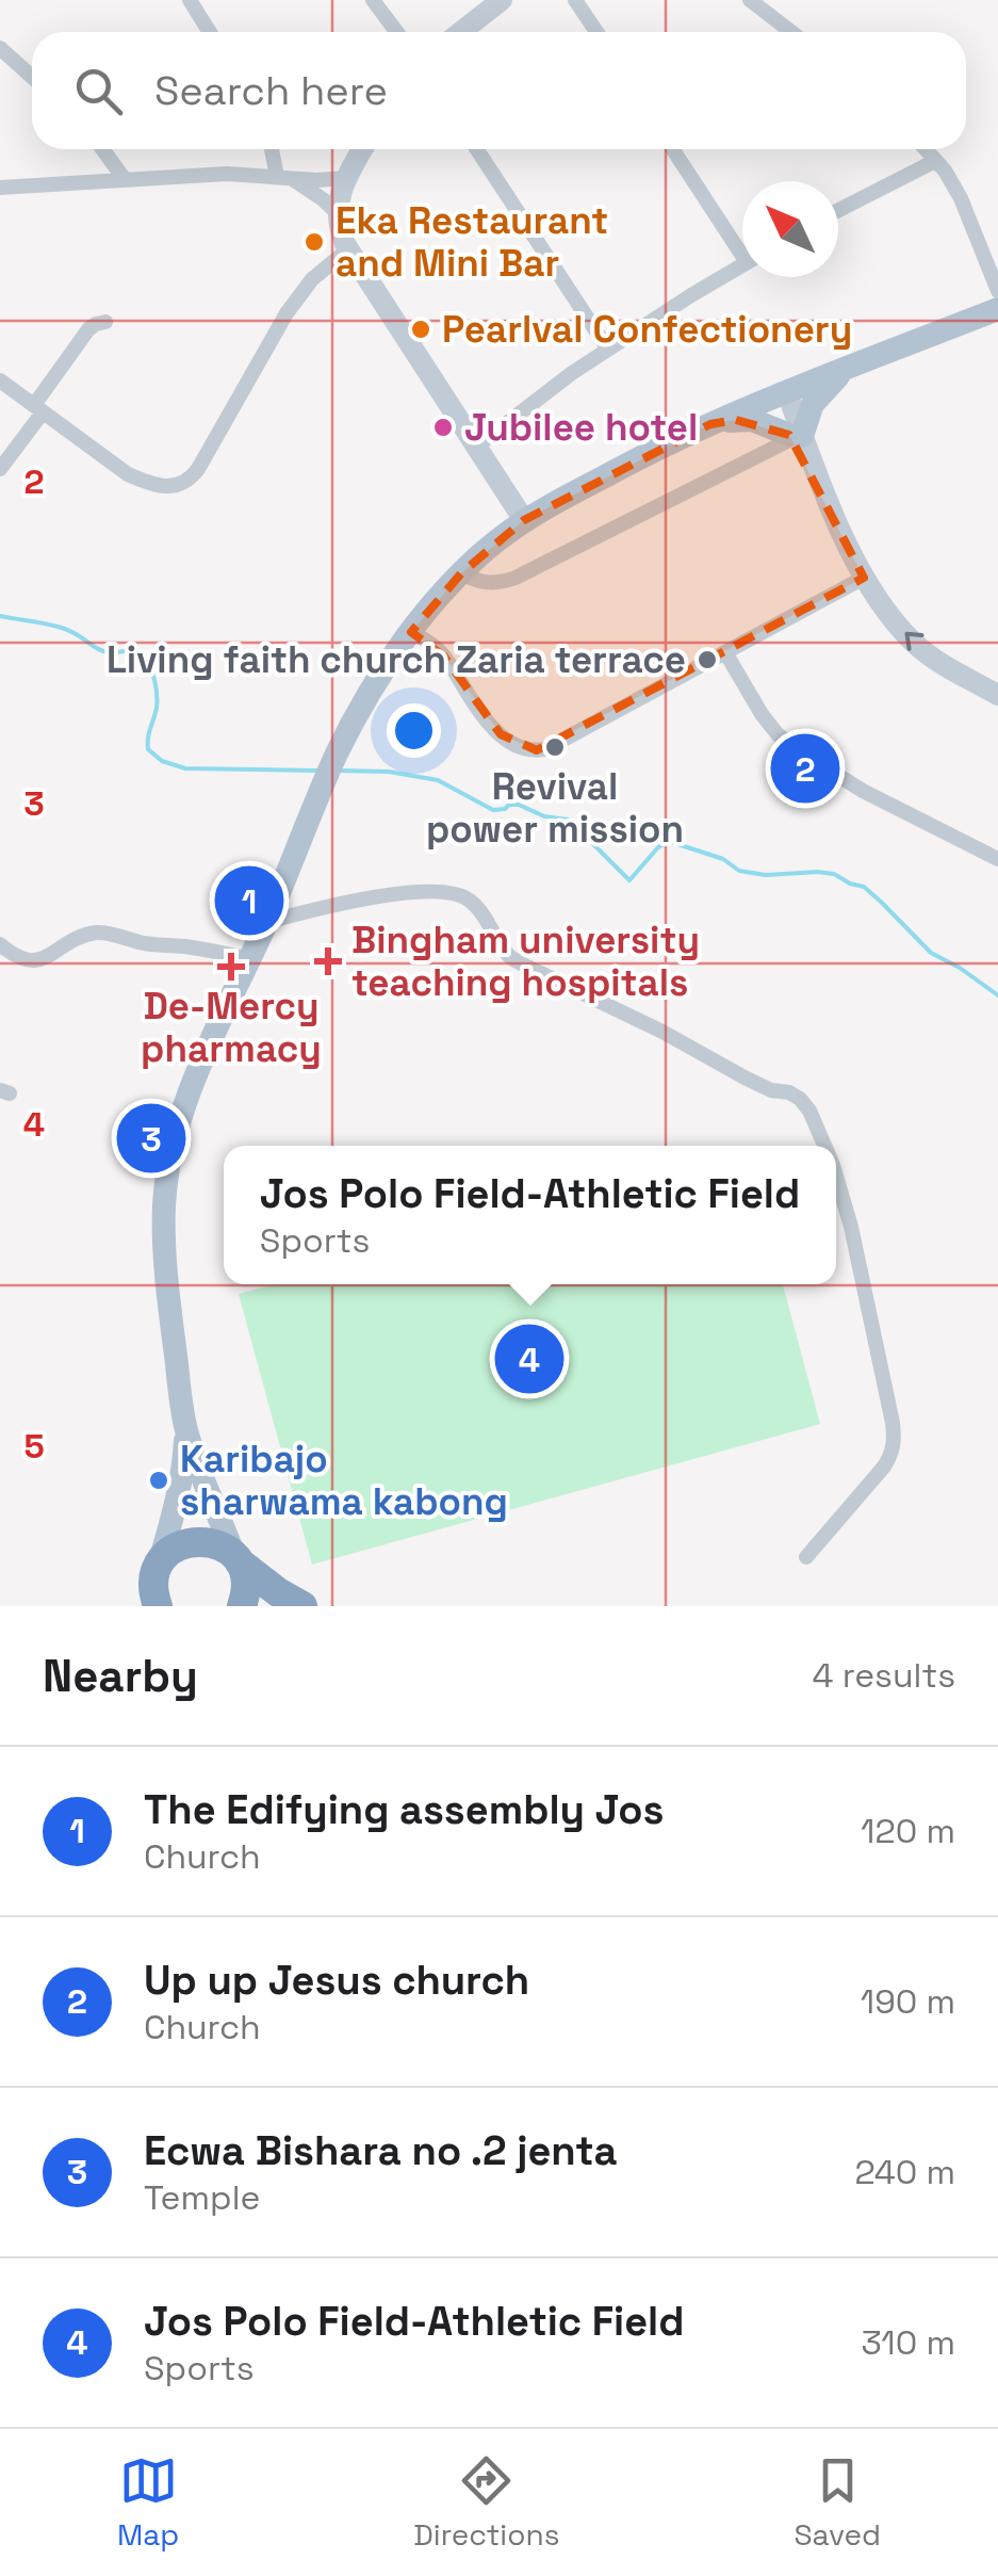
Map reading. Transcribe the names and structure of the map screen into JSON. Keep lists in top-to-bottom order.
{
  "places": {
    "other": [
      "Eka Restaurant and Mini Bar",
      "Pearlval Confectionery",
      "Jubilee hotel",
      "Living faith church Zaria terrace",
      "Revival power mission",
      "Karibajo sharwama kabong"
    ],
    "health": ["Bingham university teaching hospitals", "De-Mercy pharmacy"]
  },
  "north": "top left",
  "page": {
    "search": "Search here",
    "pins": [
      "2",
      "1",
      "3",
      "4"
    ],
    "popup": ["Jos Polo Field-Athletic Field", "Sports"],
    "heading": ["Nearby", "4 results"],
    "list": [
      {
        "mark": "1",
        "name": "The Edifying assembly Jos",
        "note": "Church",
        "value": "120 m"
      },
      {
        "mark": "2",
        "name": "Up up Jesus church",
        "note": "Church",
        "value": "190 m"
      },
      {
        "mark": "3",
        "name": "Ecwa Bishara no .2 jenta",
        "note": "Temple",
        "value": "240 m"
      },
      {
        "mark": "4",
        "name": "Jos Polo Field-Athletic Field",
        "note": "Sports",
        "value": "310 m"
      }
    ],
    "nav": ["Map", "Directions", "Saved"]
  },
  "grid": {
    "rows": [
      "2",
      "3",
      "4",
      "5"
    ]
  }
}
